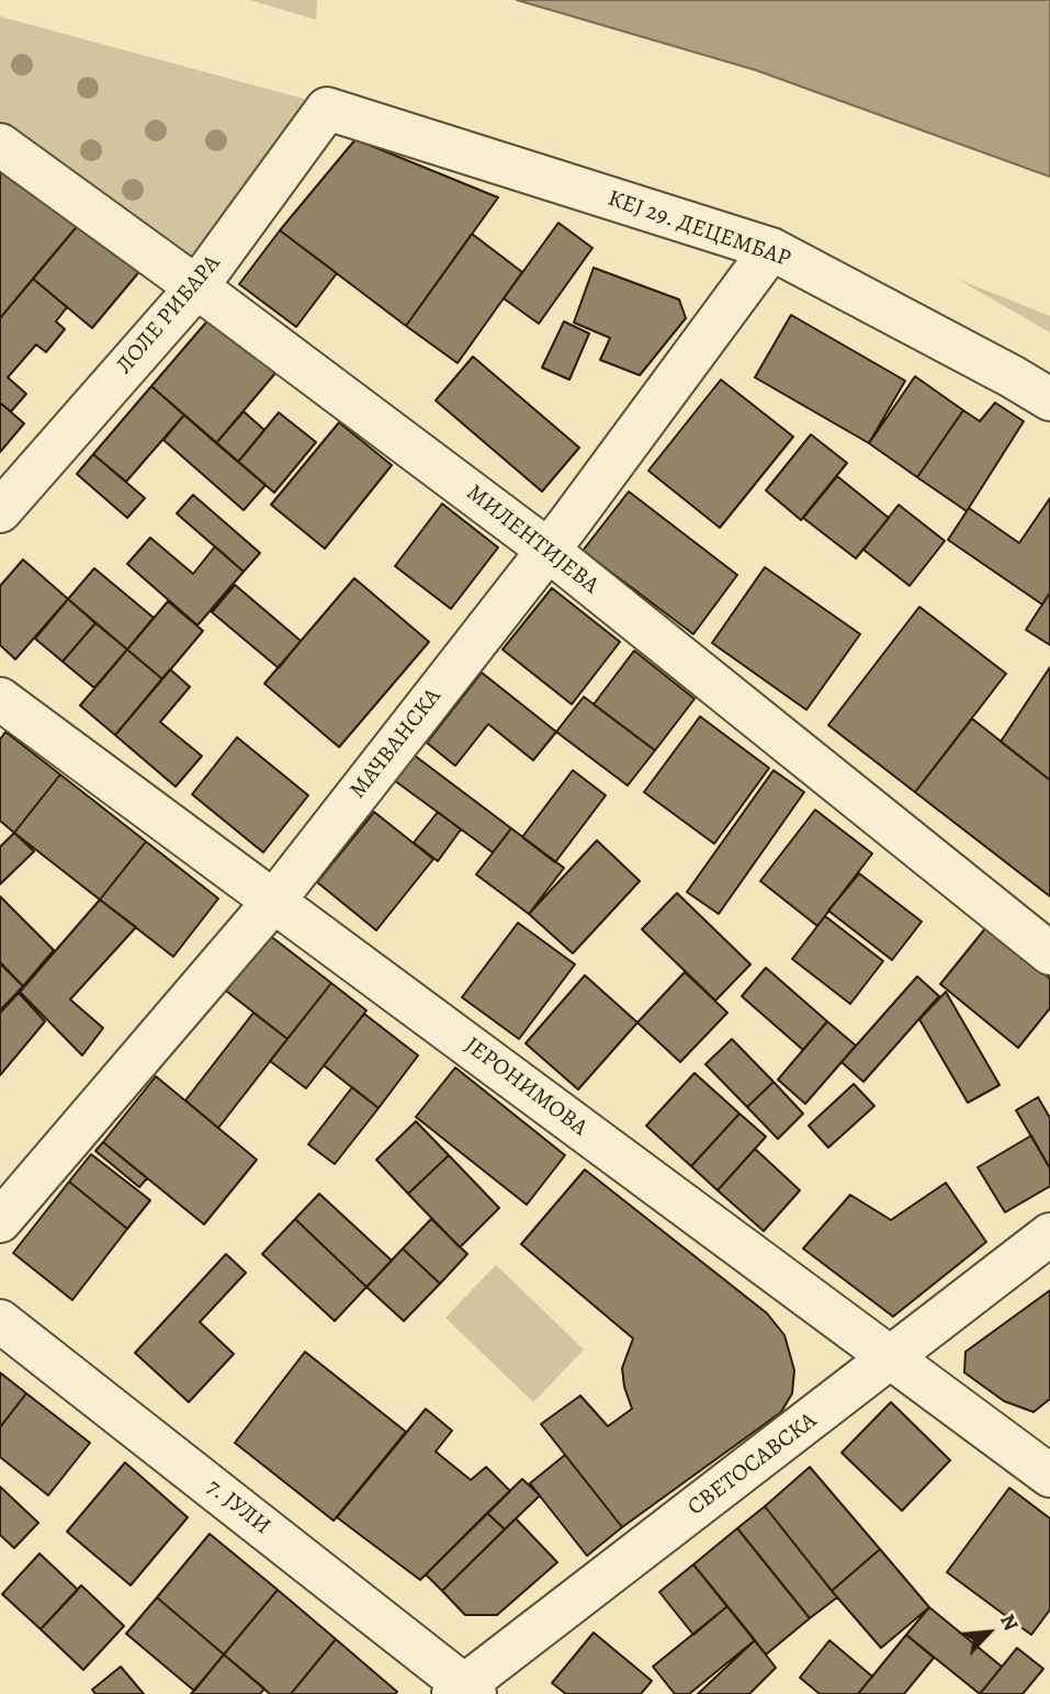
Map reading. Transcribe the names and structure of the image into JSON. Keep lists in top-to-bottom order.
{
  "streets": {
    "street": [
      "КЕЈ 29. ДЕЦЕМБАР",
      "ЛОЛЕ РИБАРА",
      "МИЛЕНТИЈЕВА",
      "МАЧВАНСКА",
      "ЈЕРОНИМОВА",
      "СВЕТОСАВСКА",
      "7. ЈУЛИ"
    ]
  },
  "crossings": [
    ["КЕЈ 29. ДЕЦЕМБАР", "ЛОЛЕ РИБАРА"],
    ["КЕЈ 29. ДЕЦЕМБАР", "МАЧВАНСКА"],
    ["ЛОЛЕ РИБАРА", "МИЛЕНТИЈЕВА"],
    ["МИЛЕНТИЈЕВА", "МАЧВАНСКА"],
    ["МАЧВАНСКА", "ЈЕРОНИМОВА"],
    ["ЈЕРОНИМОВА", "СВЕТОСАВСКА"],
    ["СВЕТОСАВСКА", "7. ЈУЛИ"]
  ],
  "north": "top right"
}
